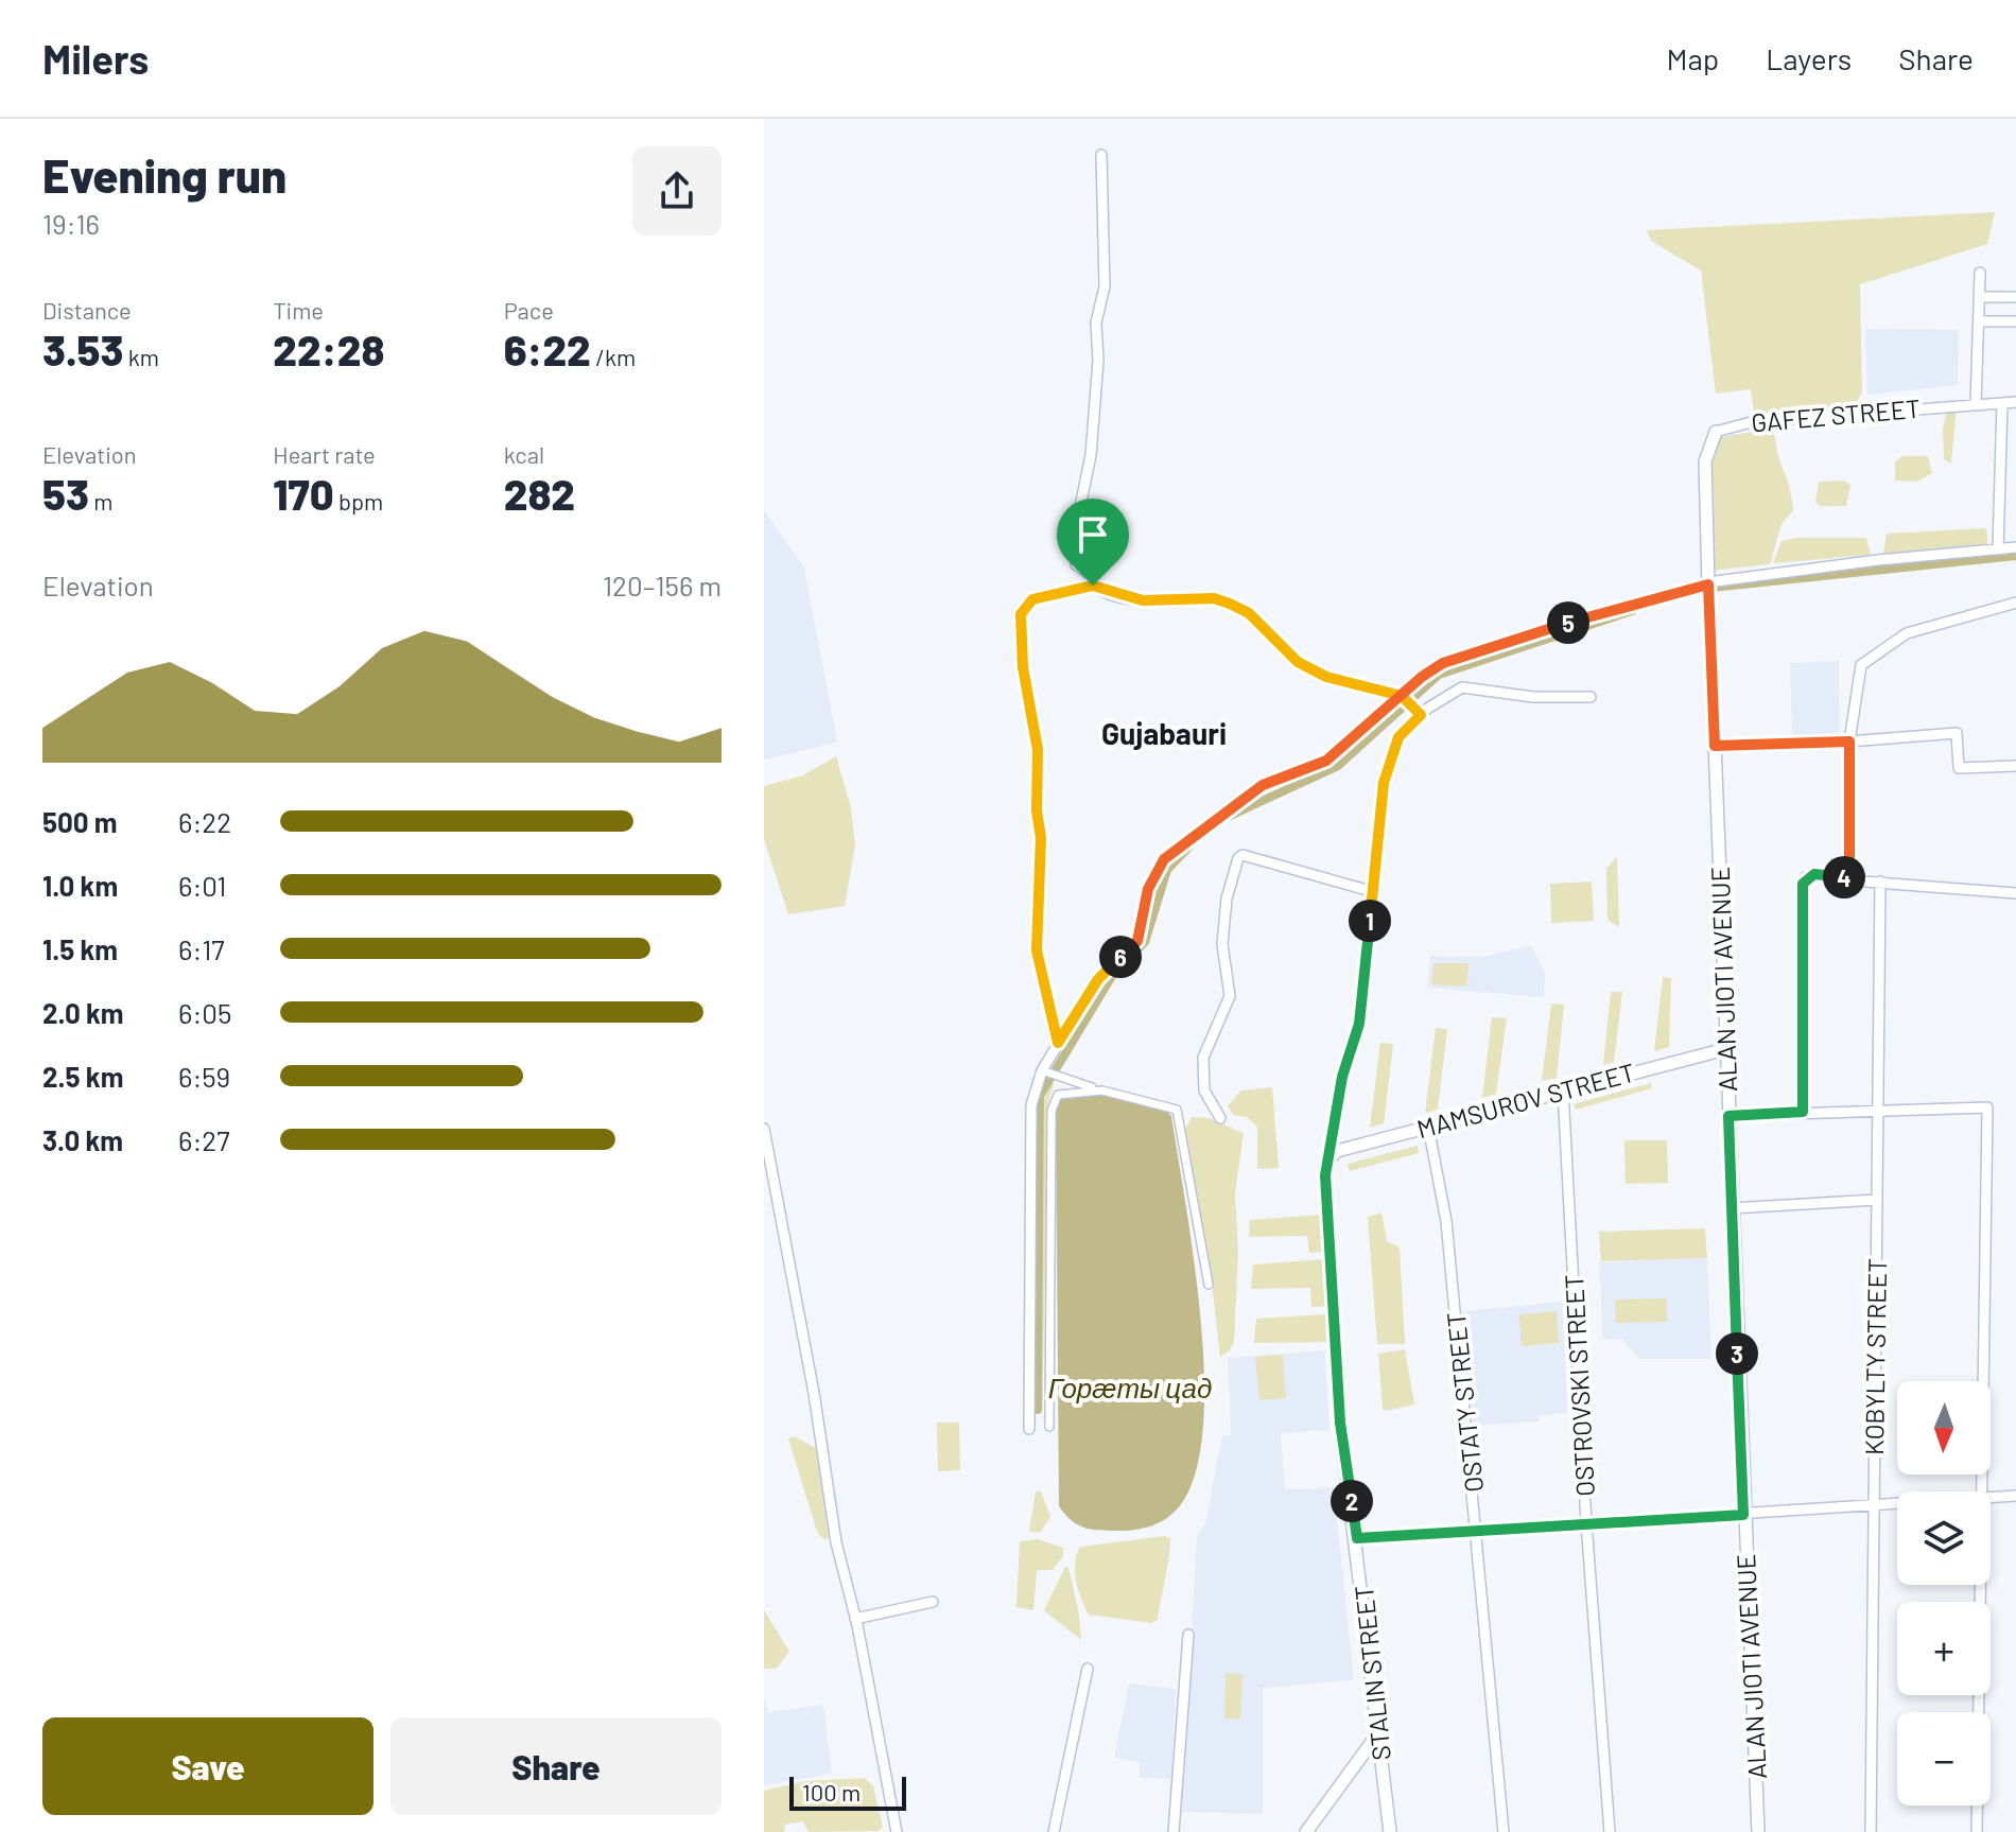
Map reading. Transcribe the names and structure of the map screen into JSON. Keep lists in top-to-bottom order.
{
  "streets": {
    "street": [
      "GAFEZ STREET",
      "ALAN JIOTI AVENUE",
      "MAMSUROV STREET",
      "KOBYLTY STREET",
      "OSTROVSKI STREET",
      "OSTATY STREET",
      "STALIN STREET"
    ]
  },
  "crossings": [
    ["GAFEZ STREET", "ALAN JIOTI AVENUE"],
    ["ALAN JIOTI AVENUE", "MAMSUROV STREET"],
    ["MAMSUROV STREET", "OSTROVSKI STREET"],
    ["MAMSUROV STREET", "OSTATY STREET"],
    ["MAMSUROV STREET", "STALIN STREET"]
  ],
  "districts": ["Gujabauri"],
  "water": ["Горӕты цад"],
  "scale_bar": "100 m",
  "north": "bottom",
  "page": {
    "header": "Milers",
    "nav": ["Map", "Layers", "Share"],
    "heading": ["Evening run", "19:16"],
    "stats": [
      ["Distance", "3.53 km"],
      ["Time", "22:28"],
      ["Pace", "6:22 /km"],
      ["Elevation", "53 m"],
      ["Heart rate", "170 bpm"],
      ["kcal", "282"]
    ],
    "chart": ["Elevation", "120–156 m"],
    "pins": [
      "5",
      "4",
      "1",
      "6",
      "3",
      "2"
    ],
    "list": [
      {
        "name": "500 m",
        "note": "6:22"
      },
      {
        "name": "1.0 km",
        "note": "6:01"
      },
      {
        "name": "1.5 km",
        "note": "6:17"
      },
      {
        "name": "2.0 km",
        "note": "6:05"
      },
      {
        "name": "2.5 km",
        "note": "6:59"
      },
      {
        "name": "3.0 km",
        "note": "6:27"
      }
    ],
    "map_buttons": ["+", "−"],
    "buttons": ["Save", "Share"],
    "scale": "100 m"
  }
}
